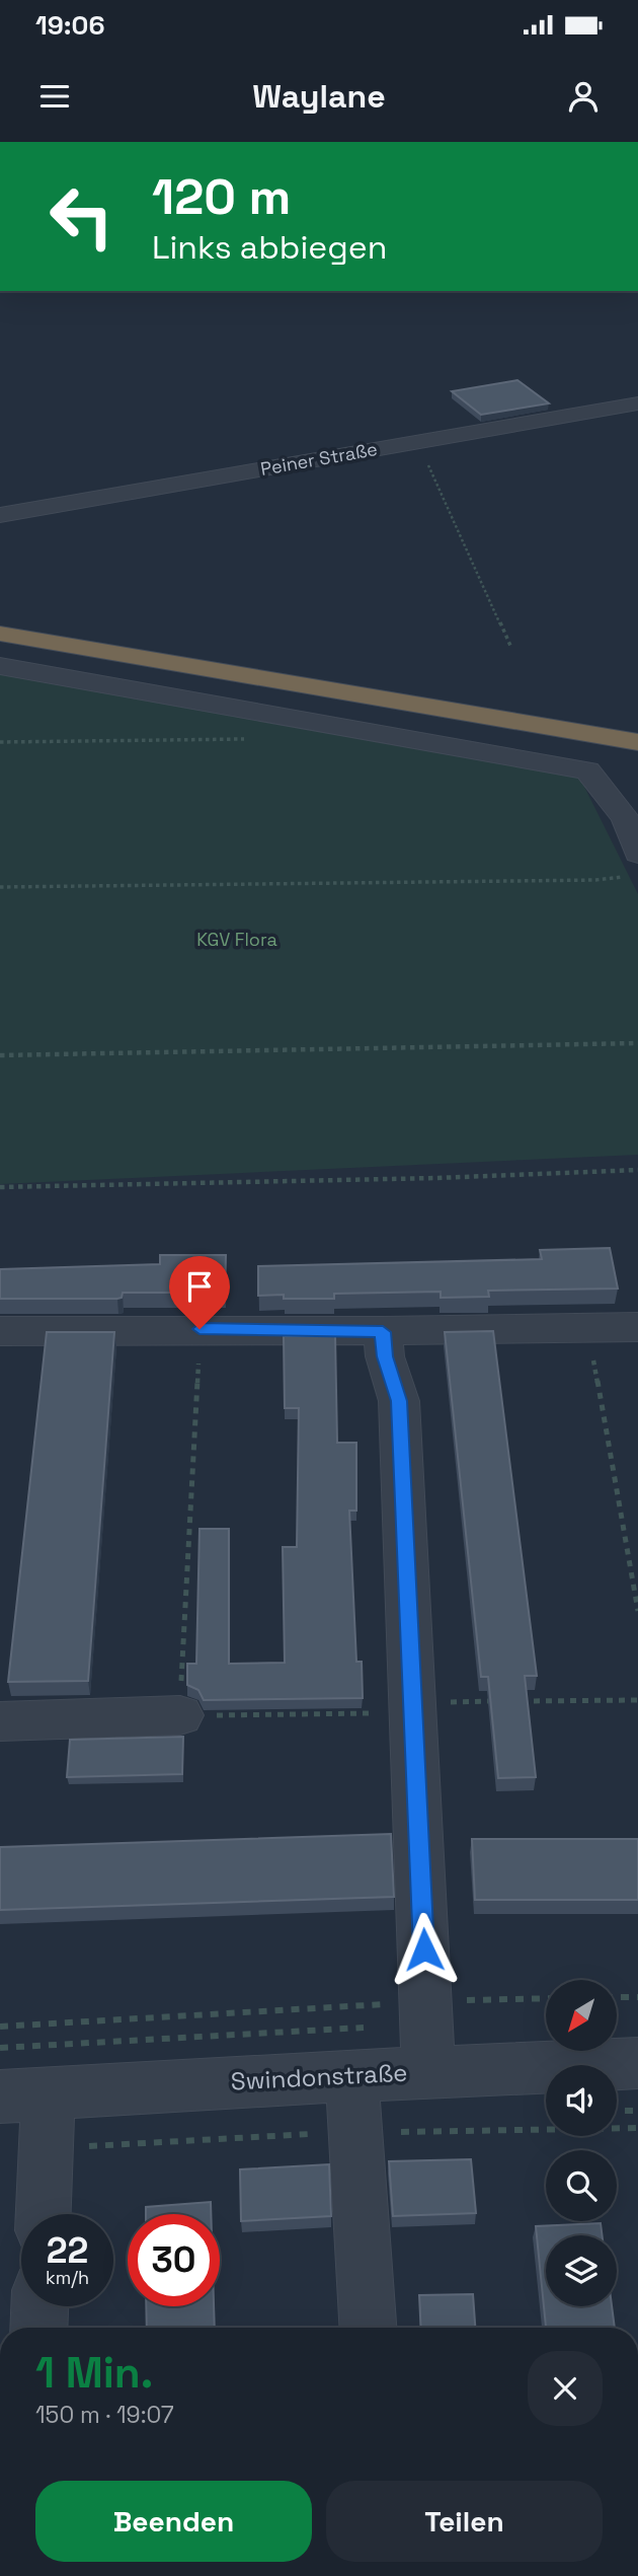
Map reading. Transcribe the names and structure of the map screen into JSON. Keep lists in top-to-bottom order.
{
  "streets": {
    "street": ["Peiner Straße", "Swindonstraße"]
  },
  "parks": ["KGV Flora"],
  "north": "bottom left",
  "page": {
    "status": "19:06",
    "header": "Waylane",
    "turn": ["120 m", "Links abbiegen"],
    "speed": "22 km/h",
    "limit": "30",
    "heading": ["1 Min.", "150 m · 19:07"],
    "buttons": ["Beenden", "Teilen"]
  }
}
